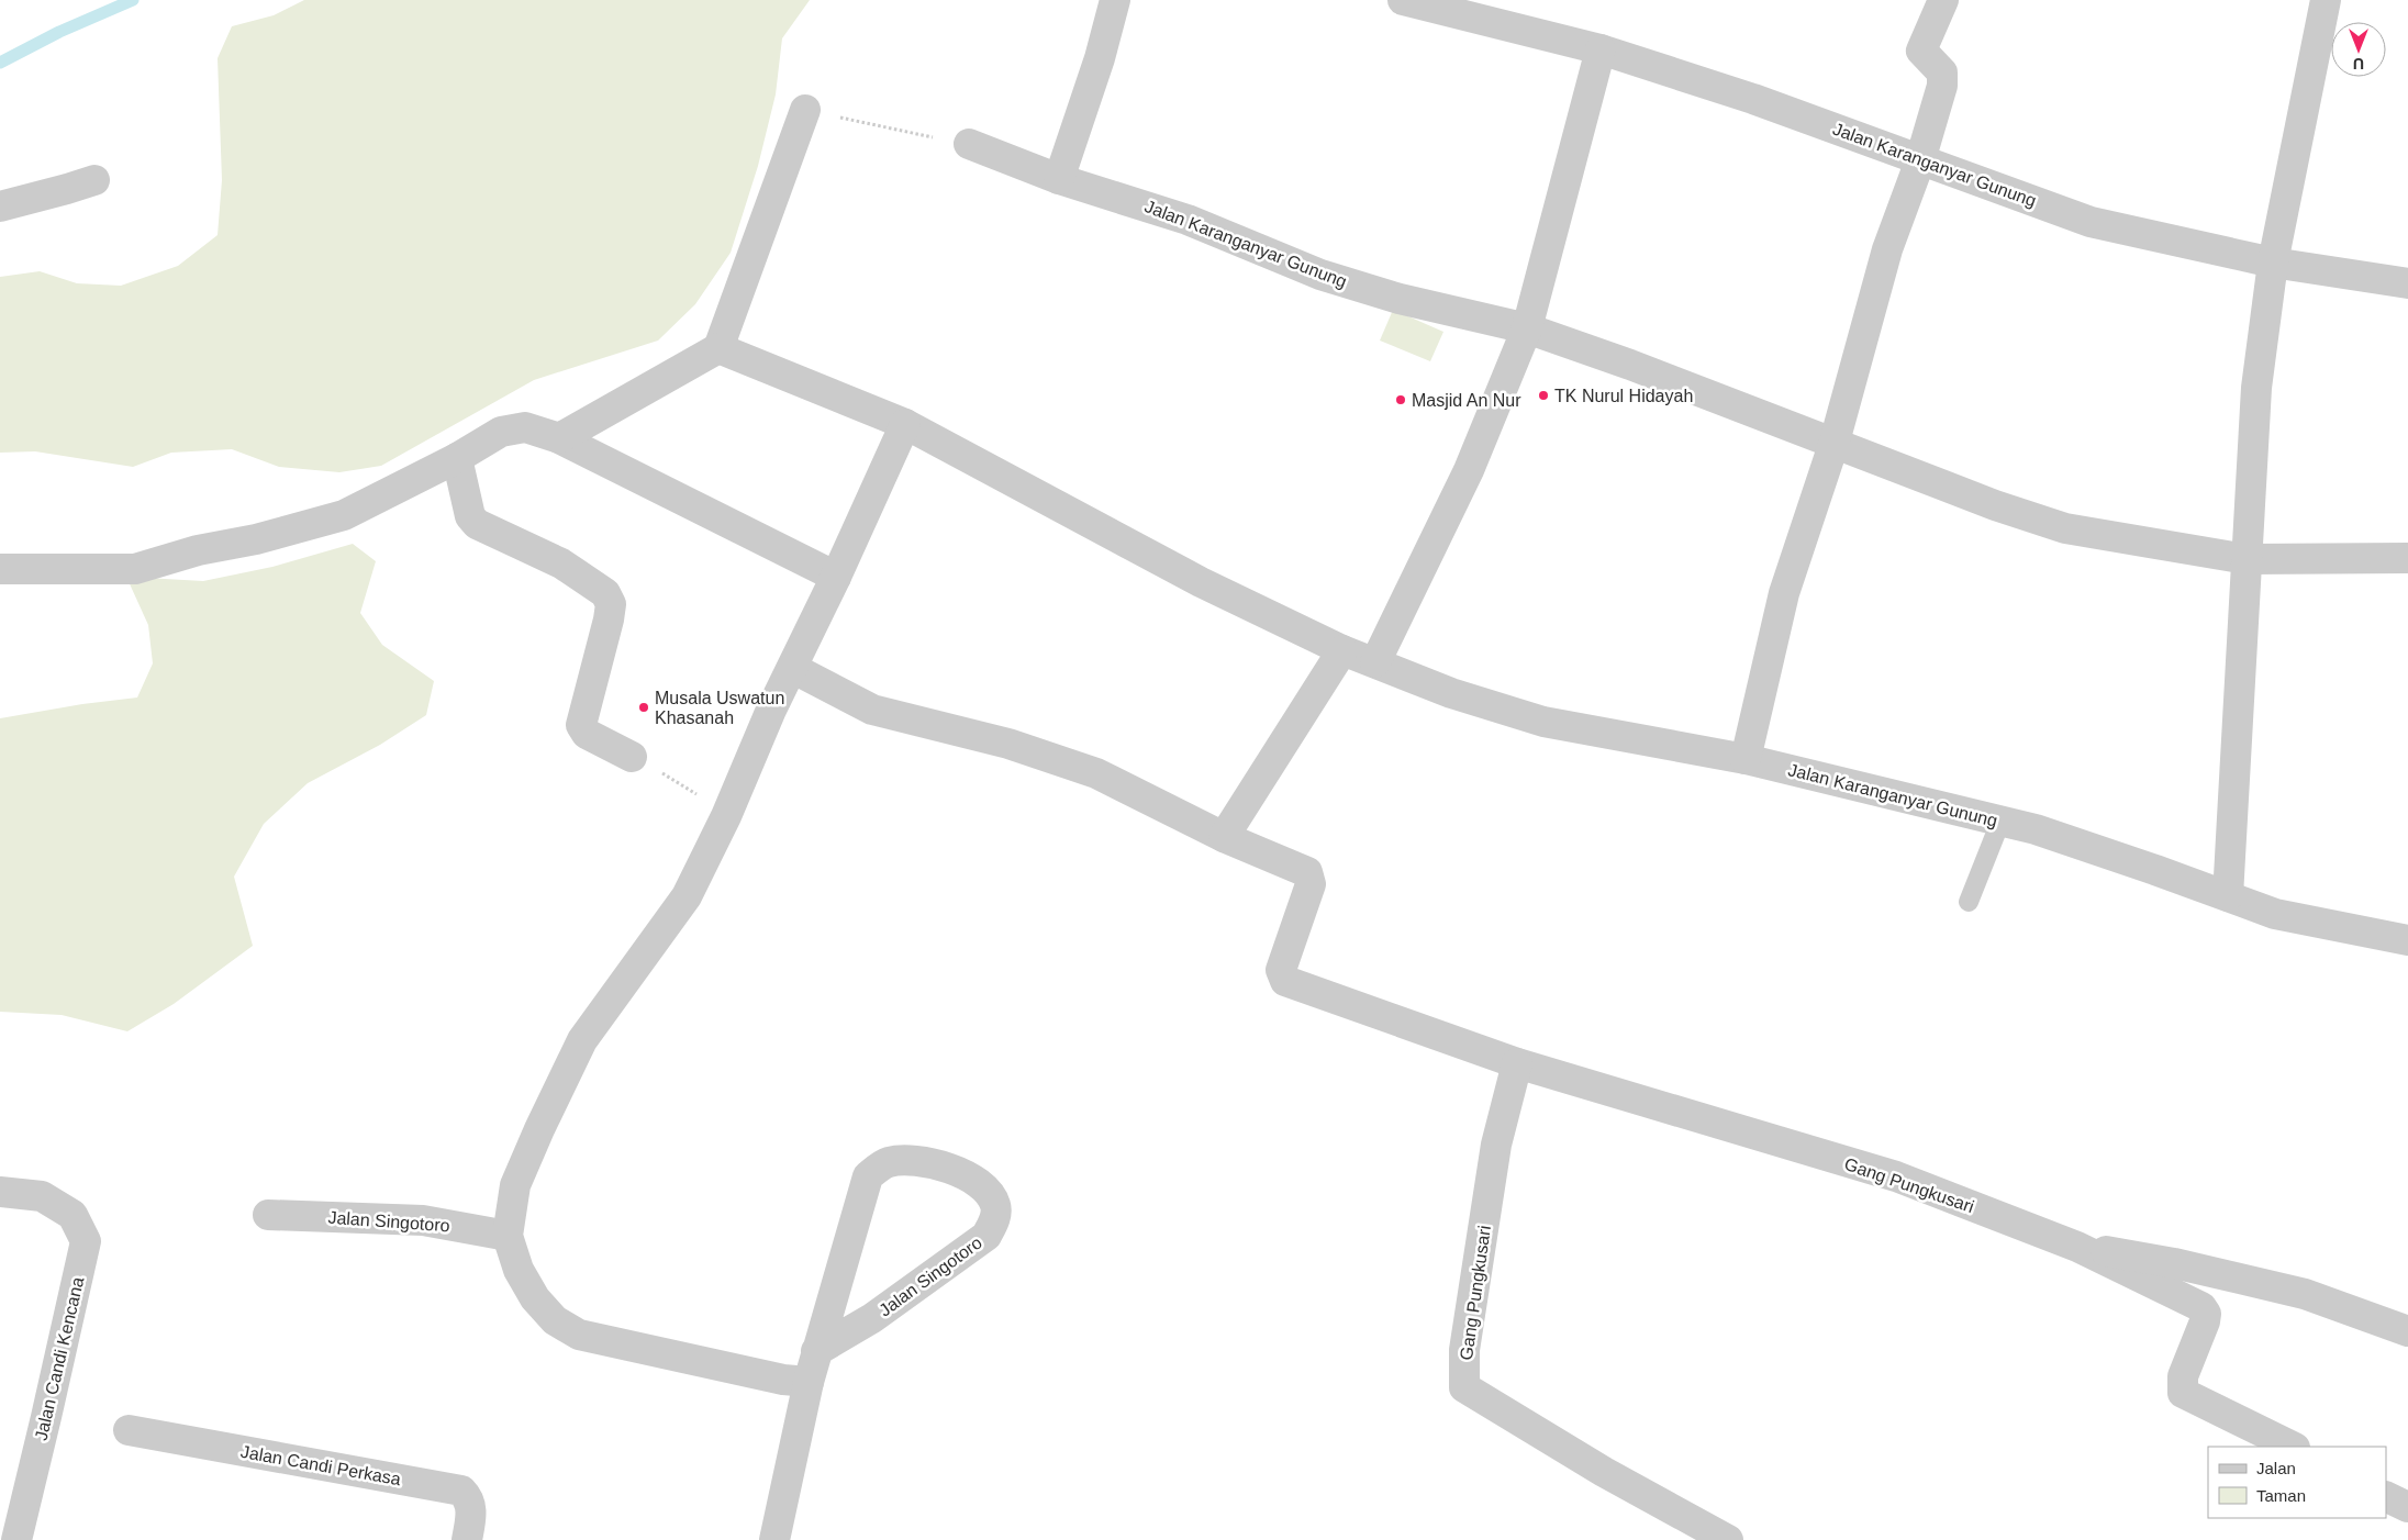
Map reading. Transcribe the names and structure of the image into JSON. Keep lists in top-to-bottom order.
{
  "streets": {
    "street": [
      "Jalan Karanganyar Gunung",
      "Gang Pungkusari",
      "Jalan Singotoro",
      "Jalan Candi Kencana",
      "Jalan Candi Perkasa"
    ]
  },
  "places": ["TK Nurul Hidayah", "Masjid An Nur", "Musala Uswatun Khasanah"],
  "legend": ["Jalan", "Taman"],
  "north": "bottom"
}
